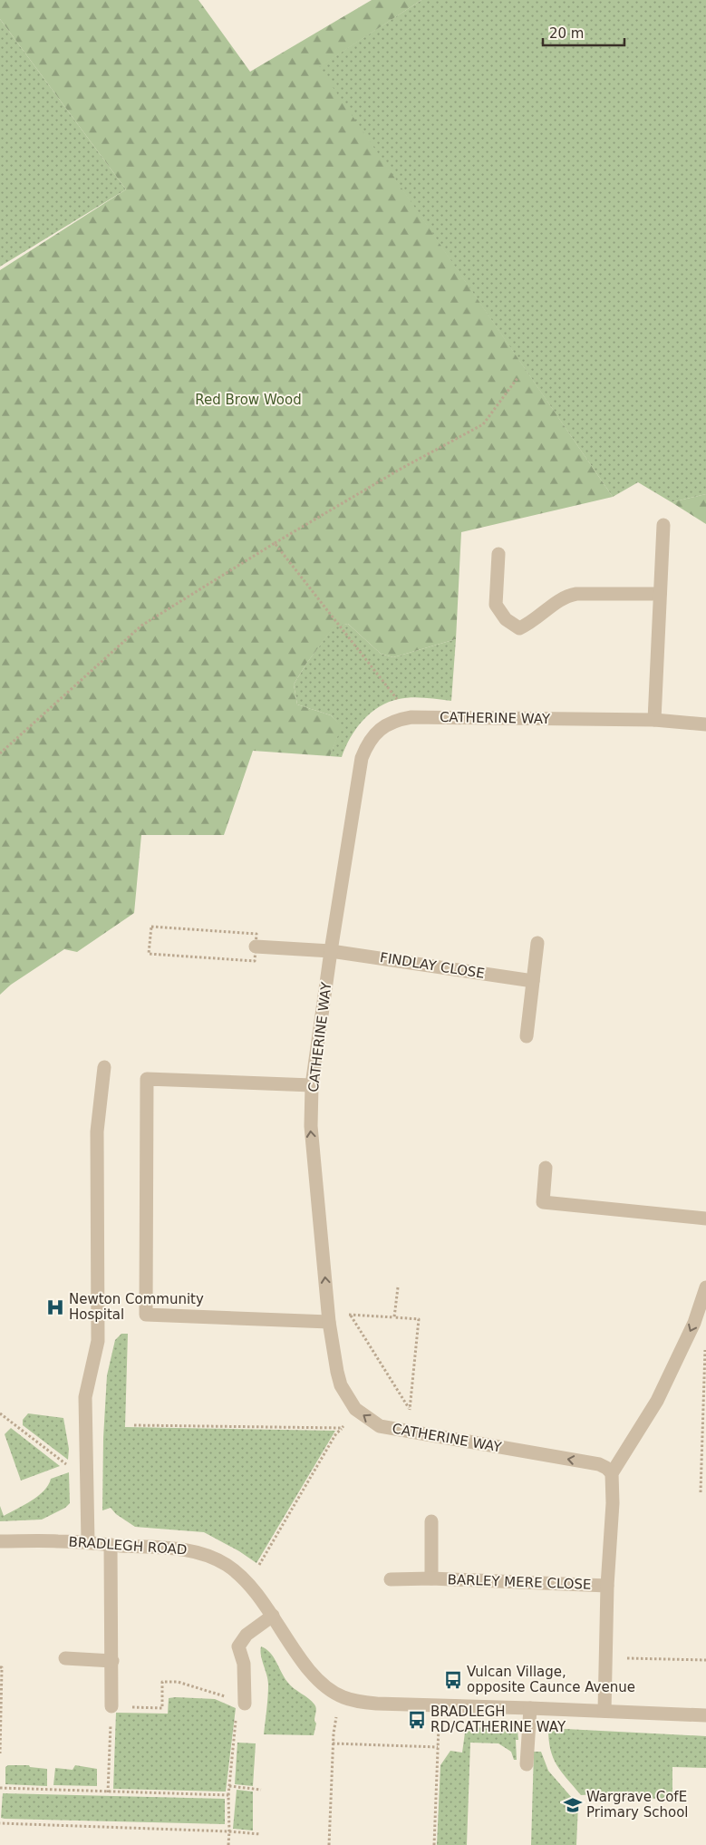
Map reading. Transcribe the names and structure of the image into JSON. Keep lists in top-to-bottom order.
{
  "streets": {
    "street": [
      "CATHERINE WAY",
      "FINDLAY CLOSE",
      "BRADLEGH ROAD",
      "BARLEY MERE CLOSE"
    ]
  },
  "crossings": [
    ["CATHERINE WAY", "FINDLAY CLOSE"]
  ],
  "one_way": ["CATHERINE WAY"],
  "parks": ["Red Brow Wood"],
  "places": {
    "hospital": ["Newton Community Hospital"],
    "bus stop": ["Vulcan Village, opposite Caunce Avenue", "BRADLEGH RD/CATHERINE WAY"],
    "school or university": ["Wargrave CofE Primary School"]
  },
  "scale_bar": "20 m"
}
